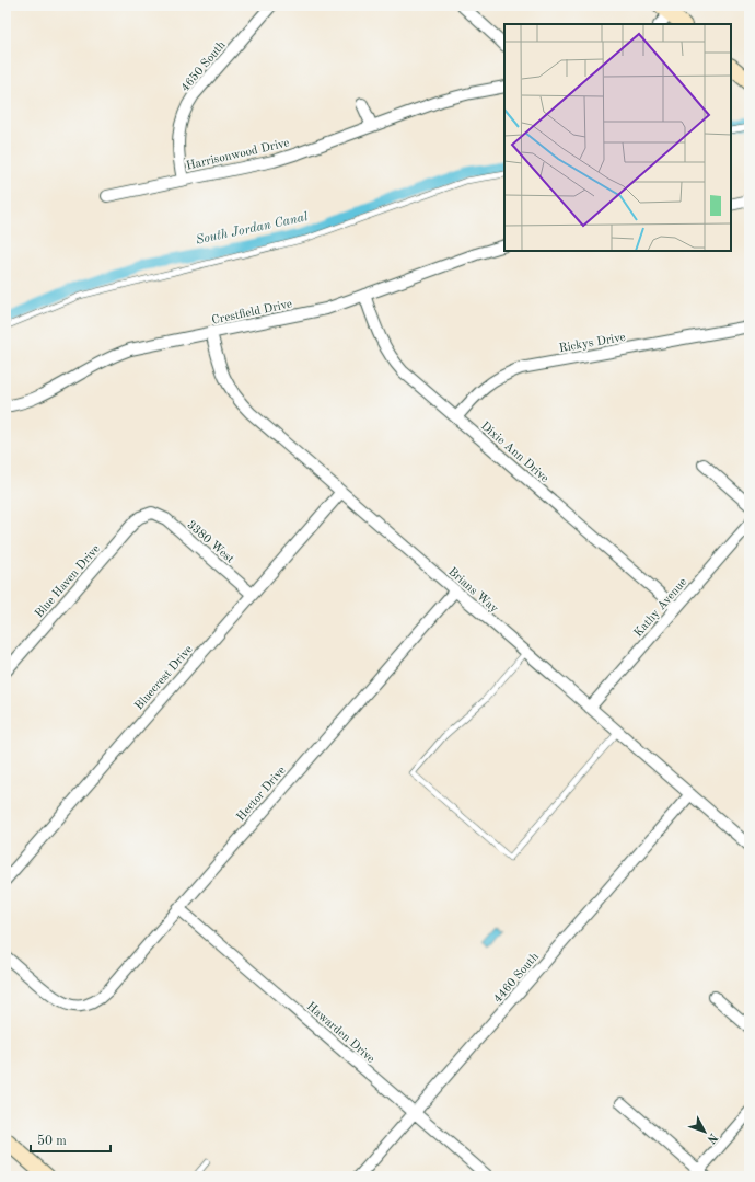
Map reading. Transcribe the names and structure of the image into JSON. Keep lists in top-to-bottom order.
{
  "streets": {
    "street": [
      "4650 South",
      "Harrisonwood Drive",
      "Crestfield Drive",
      "Rickys Drive",
      "Dixie Ann Drive",
      "3380 West",
      "Blue Haven Drive",
      "Brians Way",
      "Kathy Avenue",
      "Bluecrest Drive",
      "Hector Drive",
      "4460 South",
      "Hawarden Drive"
    ]
  },
  "crossings": [
    ["4650 South", "Harrisonwood Drive"],
    ["Crestfield Drive", "Dixie Ann Drive"],
    ["Crestfield Drive", "Brians Way"],
    ["Rickys Drive", "Dixie Ann Drive"],
    ["Dixie Ann Drive", "Kathy Avenue"],
    ["3380 West", "Blue Haven Drive"],
    ["3380 West", "Bluecrest Drive"],
    ["Brians Way", "Kathy Avenue"],
    ["Brians Way", "Bluecrest Drive"],
    ["Brians Way", "Hector Drive"],
    ["Brians Way", "4460 South"],
    ["Hector Drive", "Hawarden Drive"],
    ["4460 South", "Hawarden Drive"]
  ],
  "water": ["South Jordan Canal"],
  "scale_bar": "50 m",
  "north": "bottom right"
}
